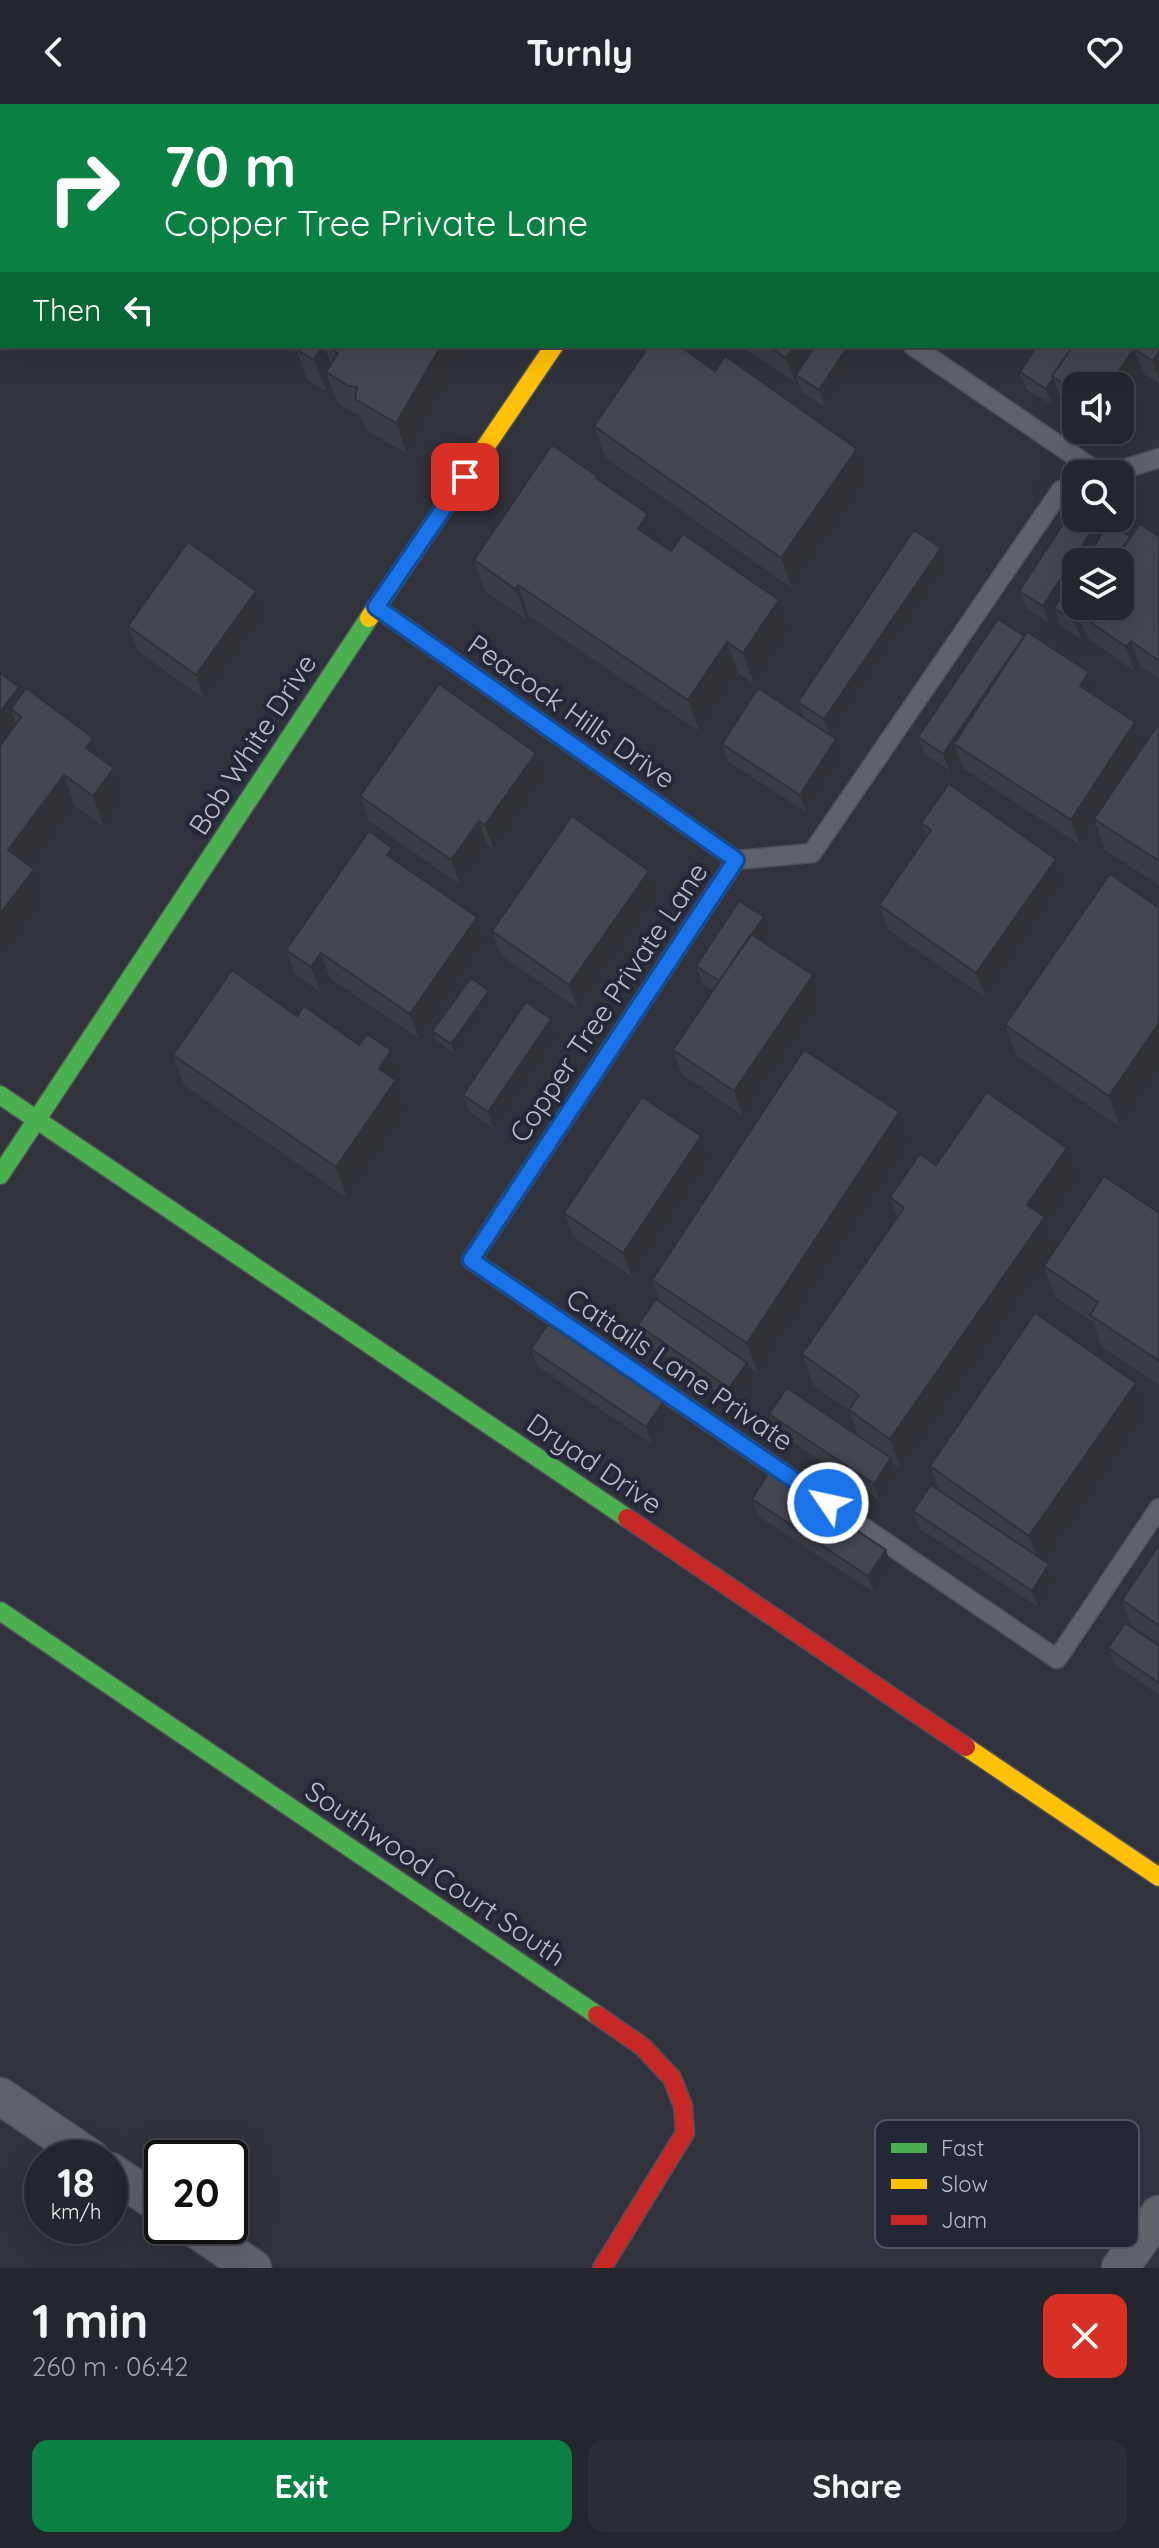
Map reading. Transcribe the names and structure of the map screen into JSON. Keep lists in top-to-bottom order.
{
  "streets": {
    "street": ["Bob White Drive", "Dryad Drive", "Southwood Court South"],
    "lane": ["Peacock Hills Drive", "Copper Tree Private Lane", "Cattails Lane Private"]
  },
  "crossings": [
    ["Peacock Hills Drive", "Bob White Drive"],
    ["Peacock Hills Drive", "Copper Tree Private Lane"],
    ["Bob White Drive", "Dryad Drive"],
    ["Copper Tree Private Lane", "Cattails Lane Private"]
  ],
  "legend": ["Fast", "Slow", "Jam"],
  "page": {
    "header": "Turnly",
    "turn": ["70 m", "Copper Tree Private Lane"],
    "then": "Then",
    "speed": "18 km/h",
    "limit": "20",
    "heading": ["1 min", "260 m · 06:42"],
    "buttons": ["Exit", "Share"]
  }
}
